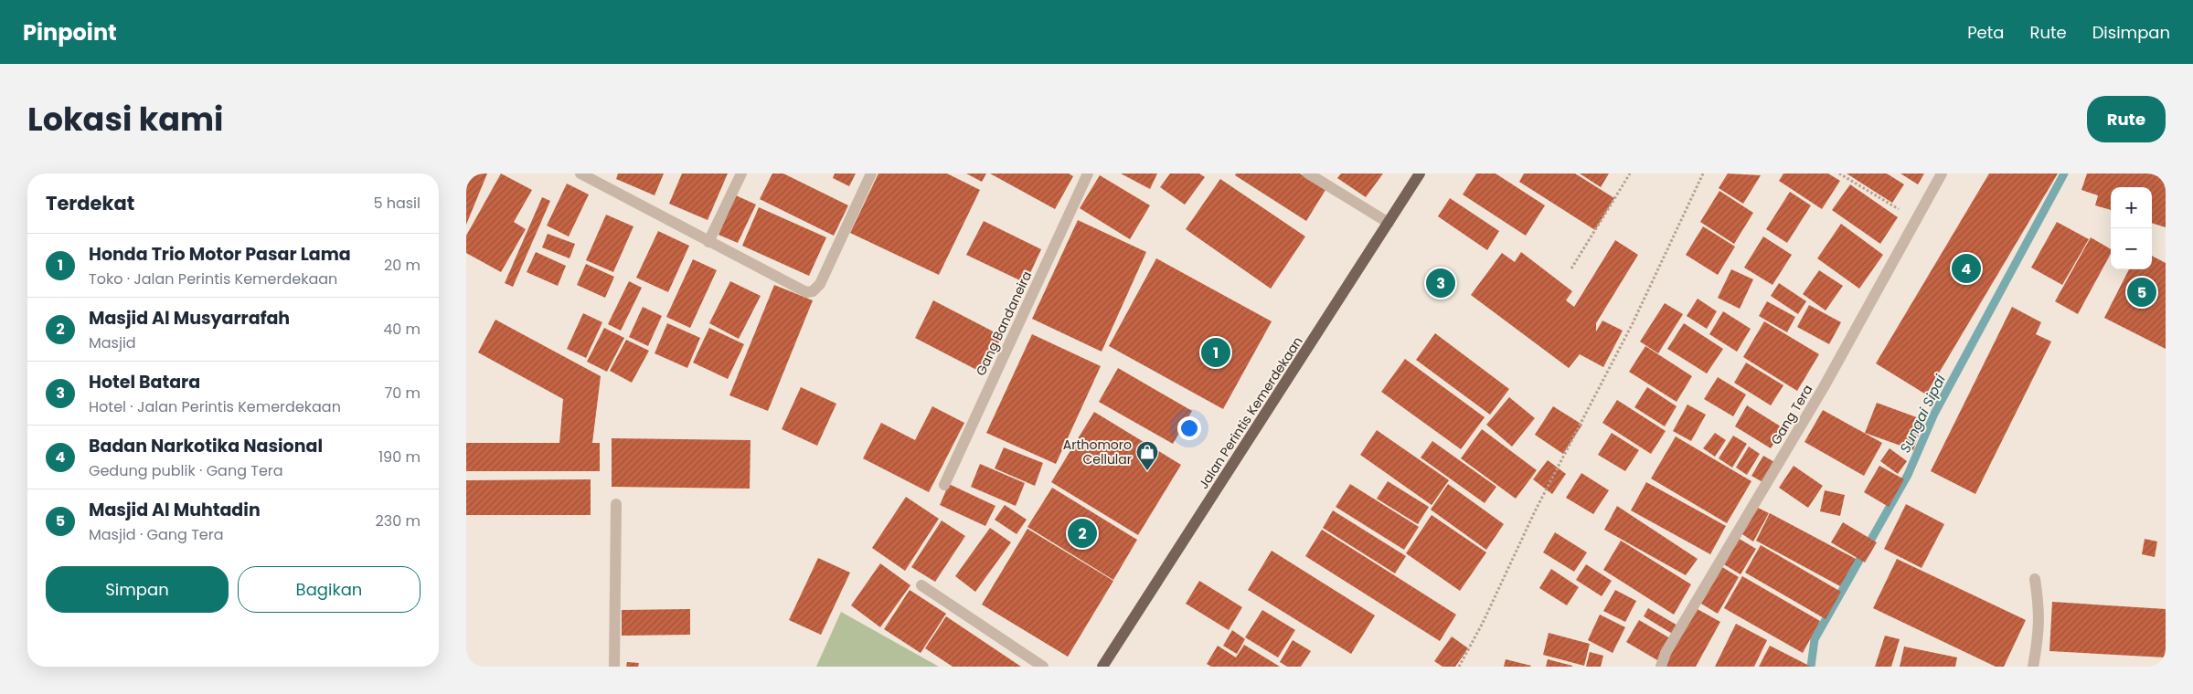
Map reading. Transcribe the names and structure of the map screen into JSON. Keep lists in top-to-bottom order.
{
  "streets": {
    "main road": ["Jalan Perintis Kemerdekaan"],
    "street": ["Gang Bandaneira", "Gang Tera"]
  },
  "water": ["Sungai Sipai"],
  "places": {
    "shop": ["Arthomoro Cellular"]
  },
  "page": {
    "header": "Pinpoint",
    "nav": ["Peta", "Rute", "Disimpan"],
    "title": "Lokasi kami",
    "buttons": [
      "Rute",
      ["Simpan", "Bagikan"]
    ],
    "heading": ["Terdekat", "5 hasil"],
    "map_buttons": ["+", "−"],
    "list": [
      {
        "mark": "1",
        "name": "Honda Trio Motor Pasar Lama",
        "note": "Toko · Jalan Perintis Kemerdekaan",
        "value": "20 m"
      },
      {
        "mark": "2",
        "name": "Masjid Al Musyarrafah",
        "note": "Masjid",
        "value": "40 m"
      },
      {
        "mark": "3",
        "name": "Hotel Batara",
        "note": "Hotel · Jalan Perintis Kemerdekaan",
        "value": "70 m"
      },
      {
        "mark": "4",
        "name": "Badan Narkotika Nasional",
        "note": "Gedung publik · Gang Tera",
        "value": "190 m"
      },
      {
        "mark": "5",
        "name": "Masjid Al Muhtadin",
        "note": "Masjid · Gang Tera",
        "value": "230 m"
      }
    ],
    "pins": [
      "4",
      "3",
      "5",
      "1",
      "2"
    ]
  }
}
